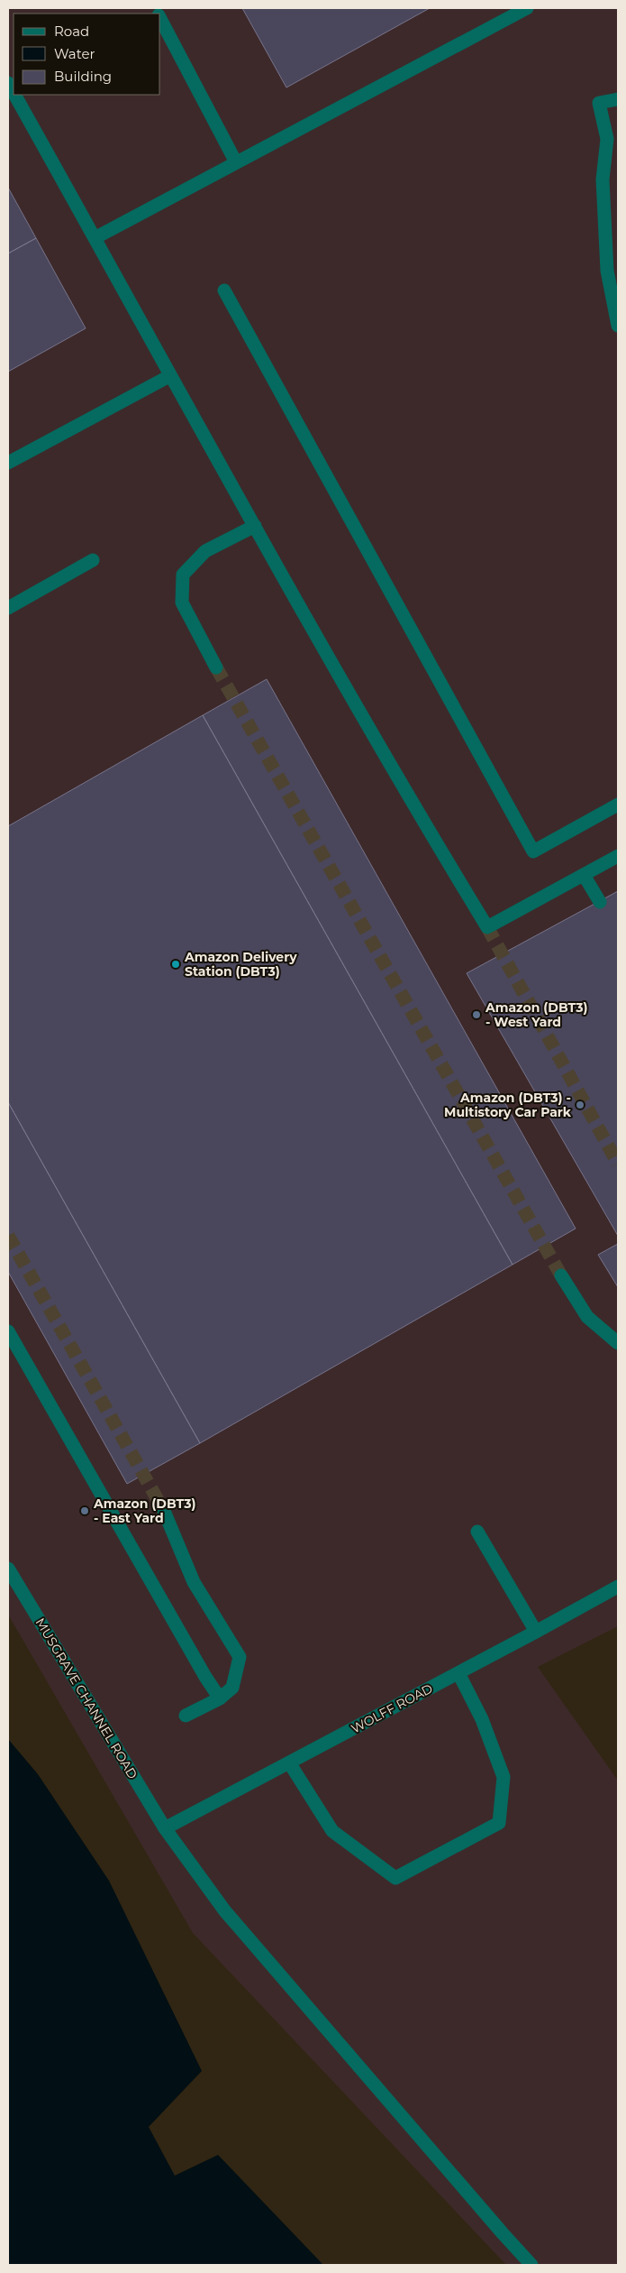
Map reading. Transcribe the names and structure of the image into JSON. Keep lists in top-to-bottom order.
{
  "streets": {
    "lane": ["MUSGRAVE CHANNEL ROAD", "WOLFF ROAD"]
  },
  "crossings": [
    ["MUSGRAVE CHANNEL ROAD", "WOLFF ROAD"]
  ],
  "places": [
    "Amazon Delivery Station (DBT3)",
    "Amazon (DBT3) - West Yard",
    "Amazon (DBT3) - Multistory Car Park",
    "Amazon (DBT3) - East Yard"
  ],
  "legend": ["Road", "Water", "Building"]
}
